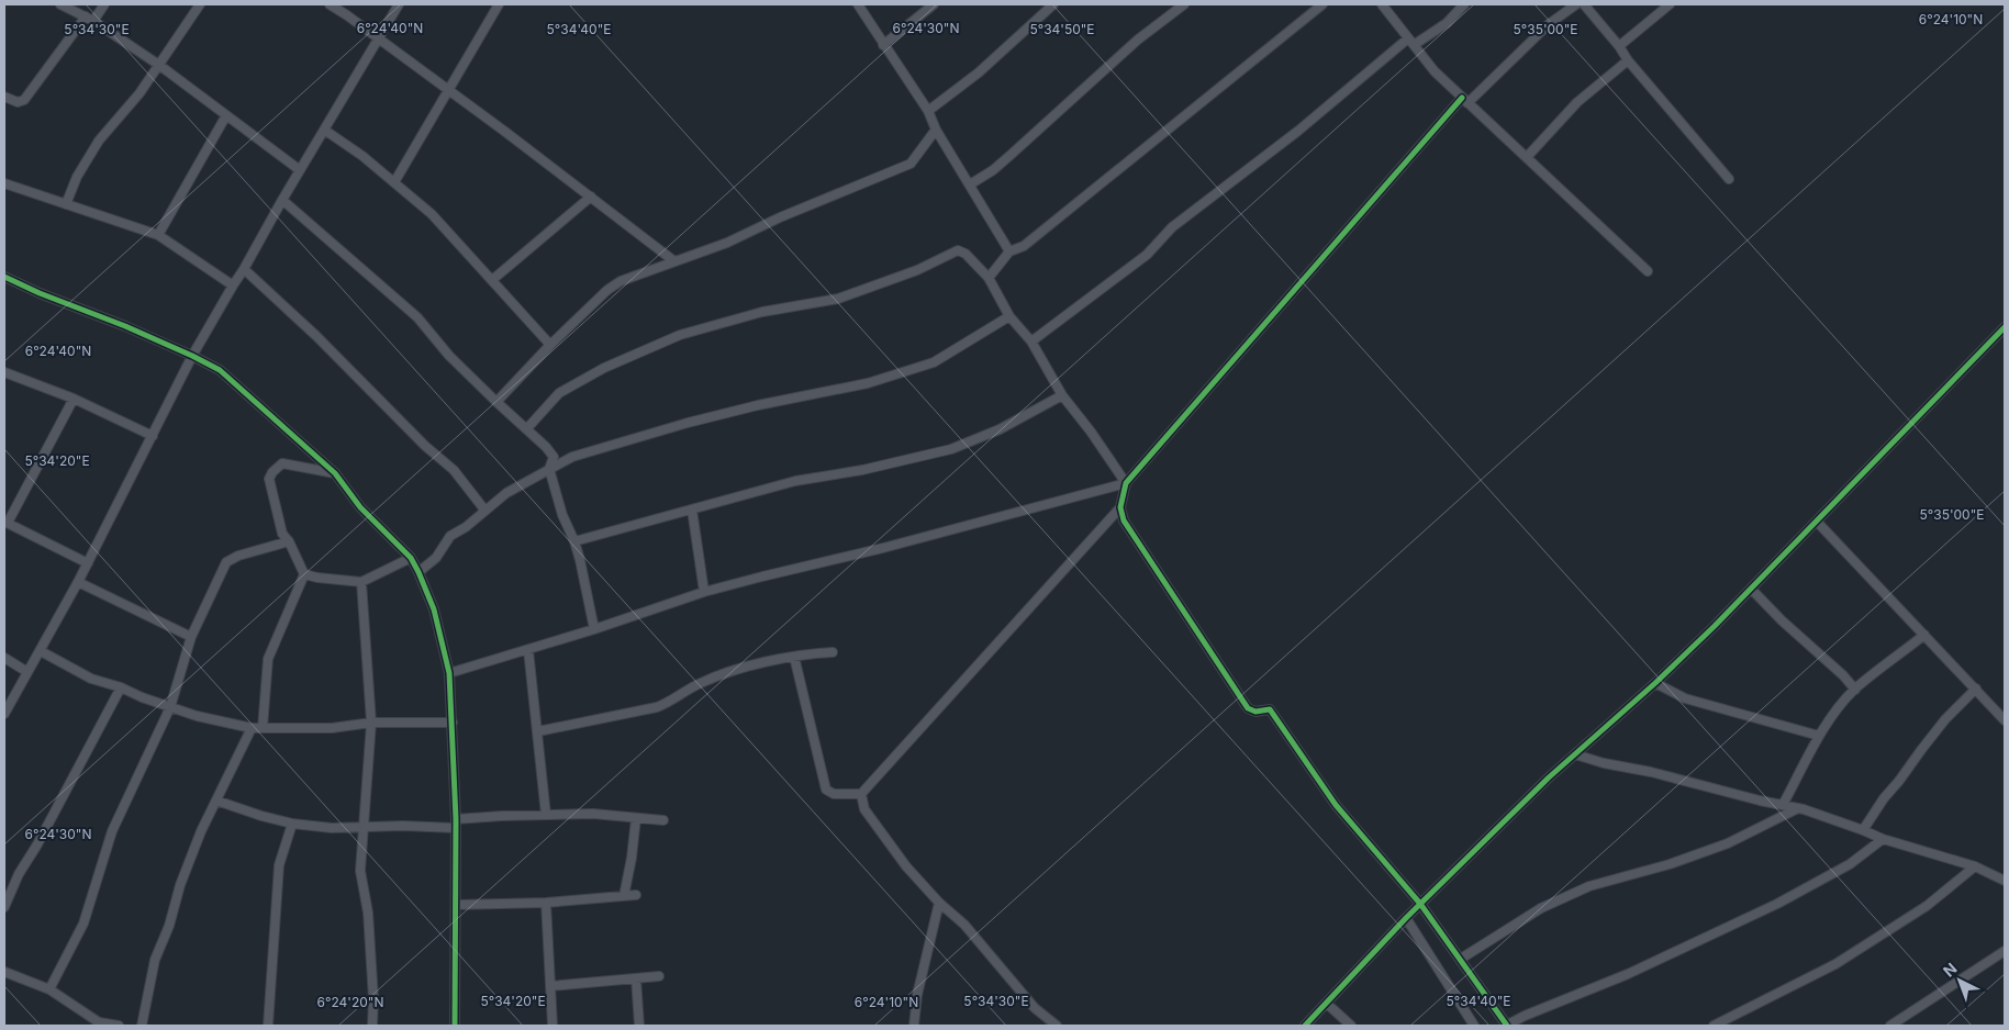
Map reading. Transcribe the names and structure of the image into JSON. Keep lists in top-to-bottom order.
{
  "north": "top left",
  "coordinates": [
    "6°24'10\"N",
    "6°24'40\"N",
    "6°24'30\"N",
    "5°34'30\"E",
    "5°34'50\"E",
    "5°34'40\"E",
    "5°35'00\"E",
    "5°34'20\"E",
    "6°24'20\"N"
  ]
}
